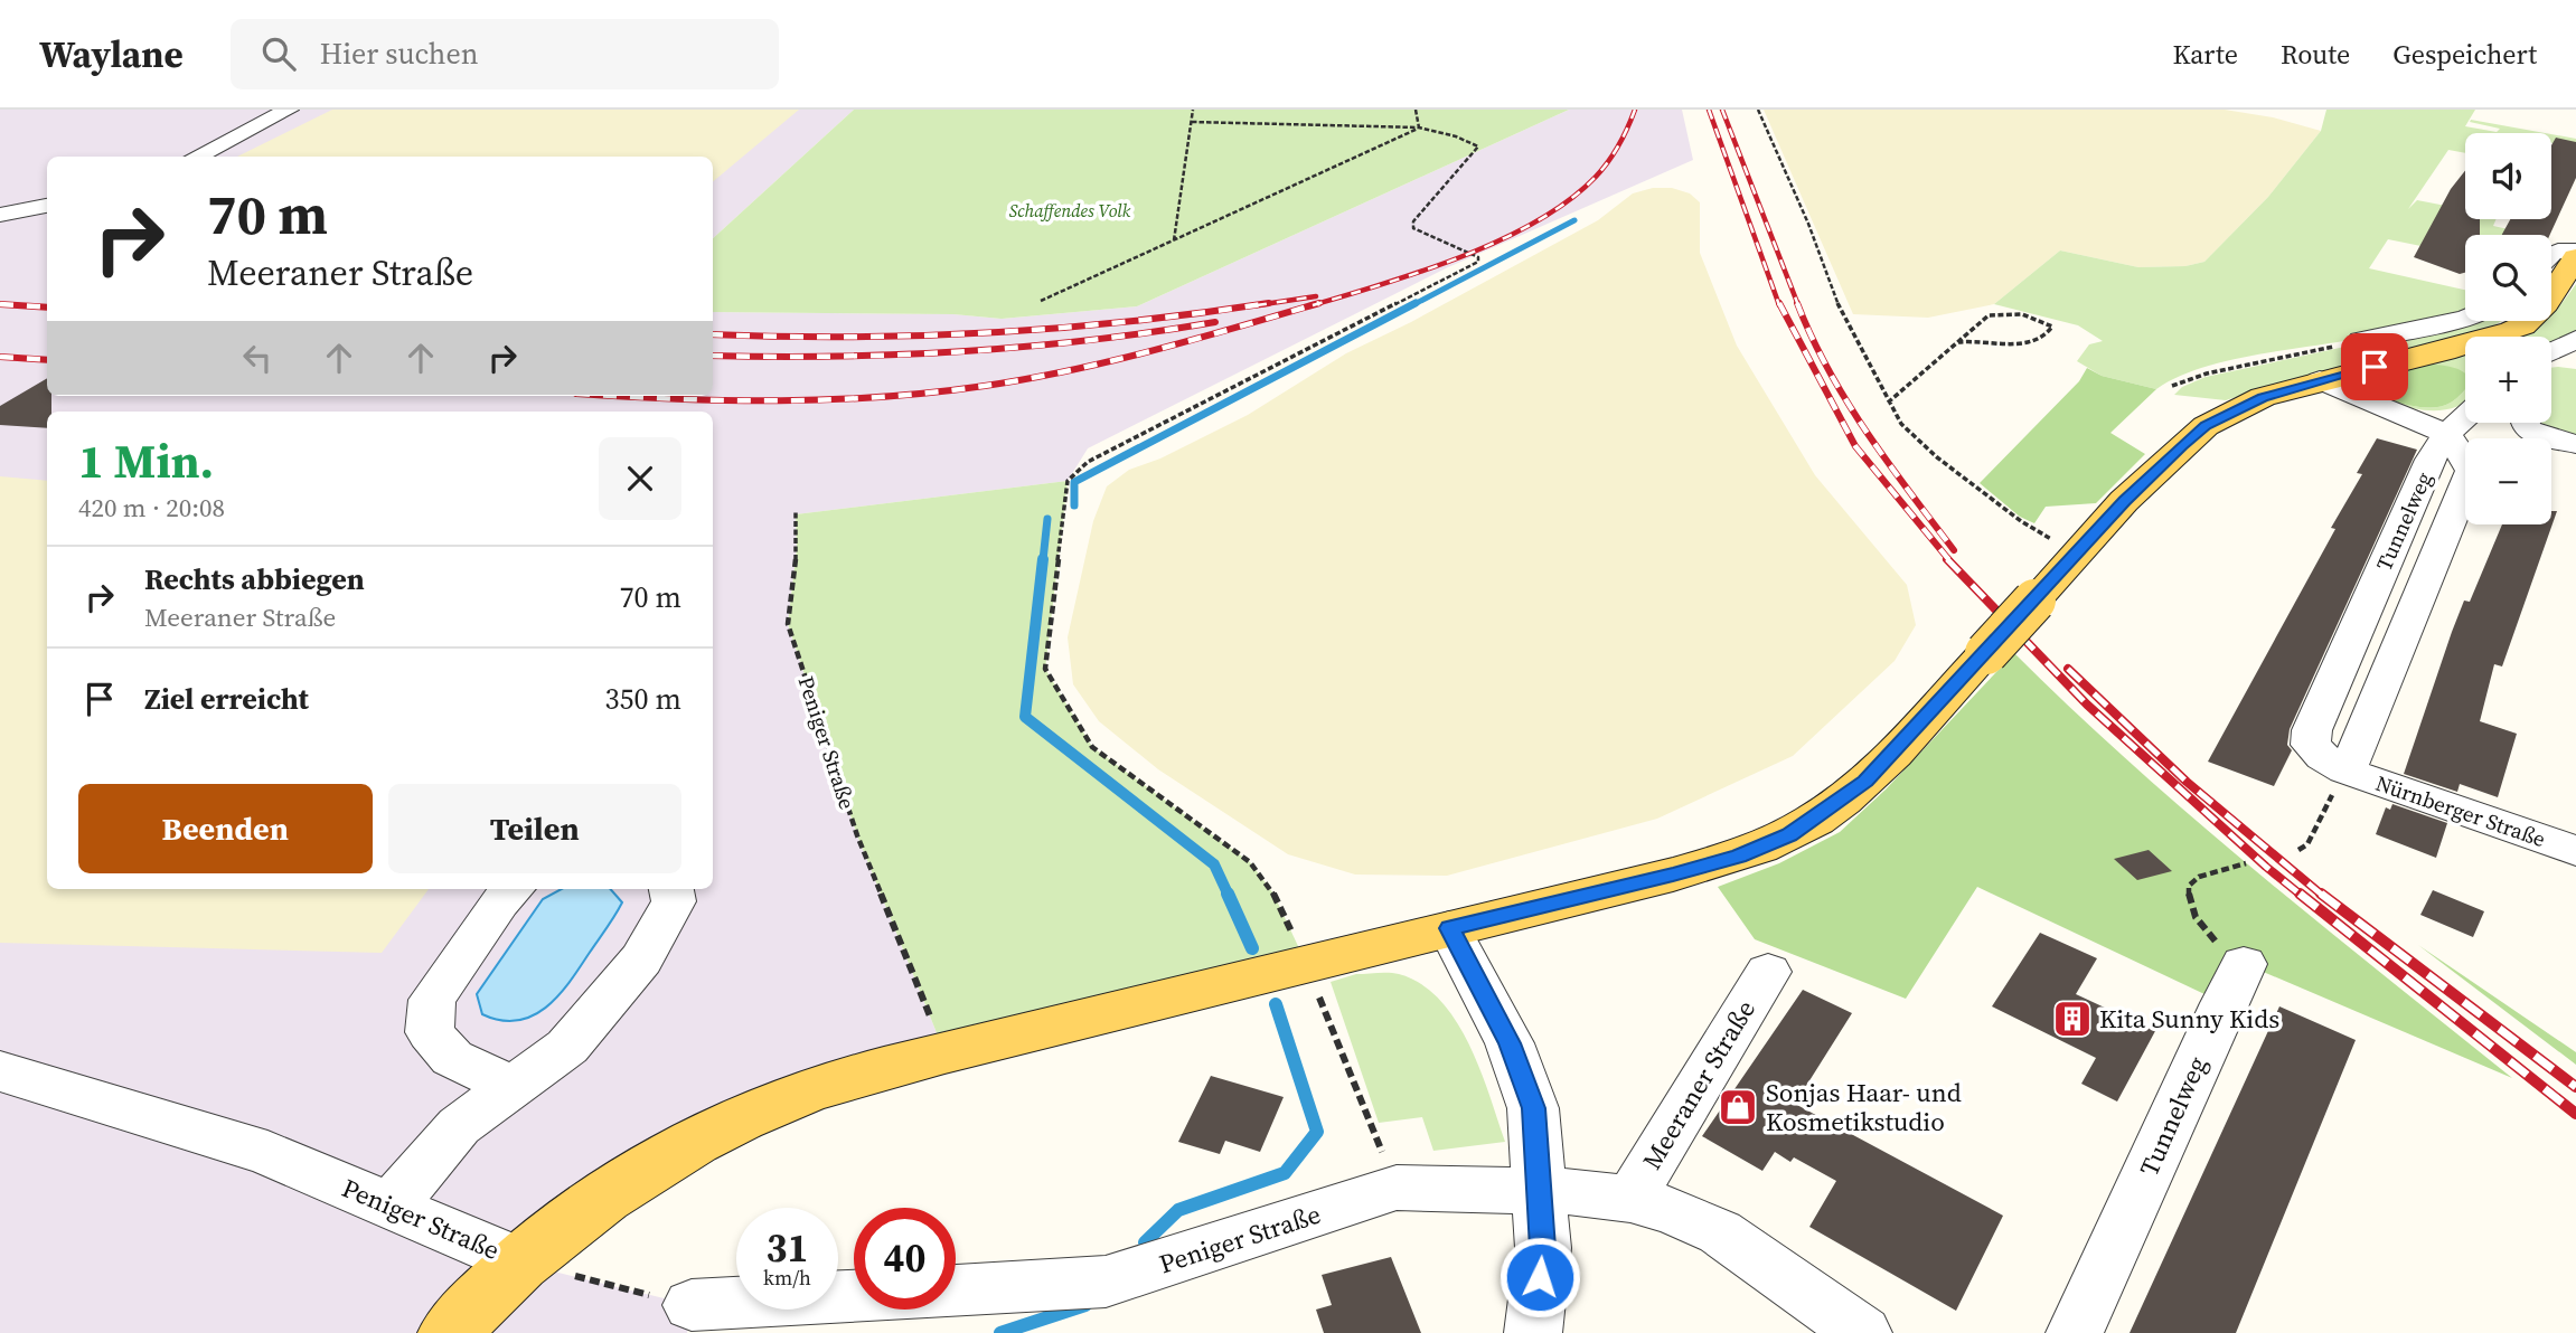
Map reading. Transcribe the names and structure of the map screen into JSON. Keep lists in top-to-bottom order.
{
  "streets": {
    "main road": ["Peniger Straße"],
    "street": ["Tunnelweg", "Nürnberger Straße", "Meeraner Straße"]
  },
  "crossings": [
    ["Tunnelweg", "Nürnberger Straße"],
    ["Peniger Straße", "Meeraner Straße"]
  ],
  "parks": ["Schaffendes Volk"],
  "places": {
    "building": ["Kita Sunny Kids"],
    "shop": ["Sonjas Haar- und Kosmetikstudio"]
  },
  "page": {
    "header": "Waylane",
    "search": "Hier suchen",
    "nav": ["Karte", "Route", "Gespeichert"],
    "map_buttons": ["+", "−"],
    "turn": ["70 m", "Meeraner Straße"],
    "heading": ["1 Min.", "420 m · 20:08"],
    "list": [
      {
        "name": "Rechts abbiegen",
        "note": "Meeraner Straße",
        "value": "70 m"
      },
      {
        "name": "Ziel erreicht",
        "value": "350 m"
      }
    ],
    "buttons": ["Beenden", "Teilen"],
    "speed": "31 km/h",
    "limit": "40"
  }
}
